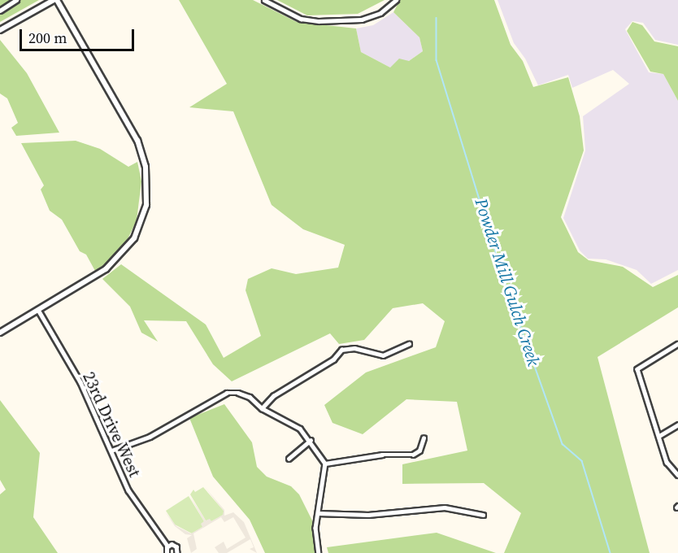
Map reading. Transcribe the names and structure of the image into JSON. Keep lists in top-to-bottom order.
{
  "streets": {
    "street": ["23rd Drive West"]
  },
  "water": ["Powder Mill Gulch Creek"],
  "scale_bar": "200 m"
}
